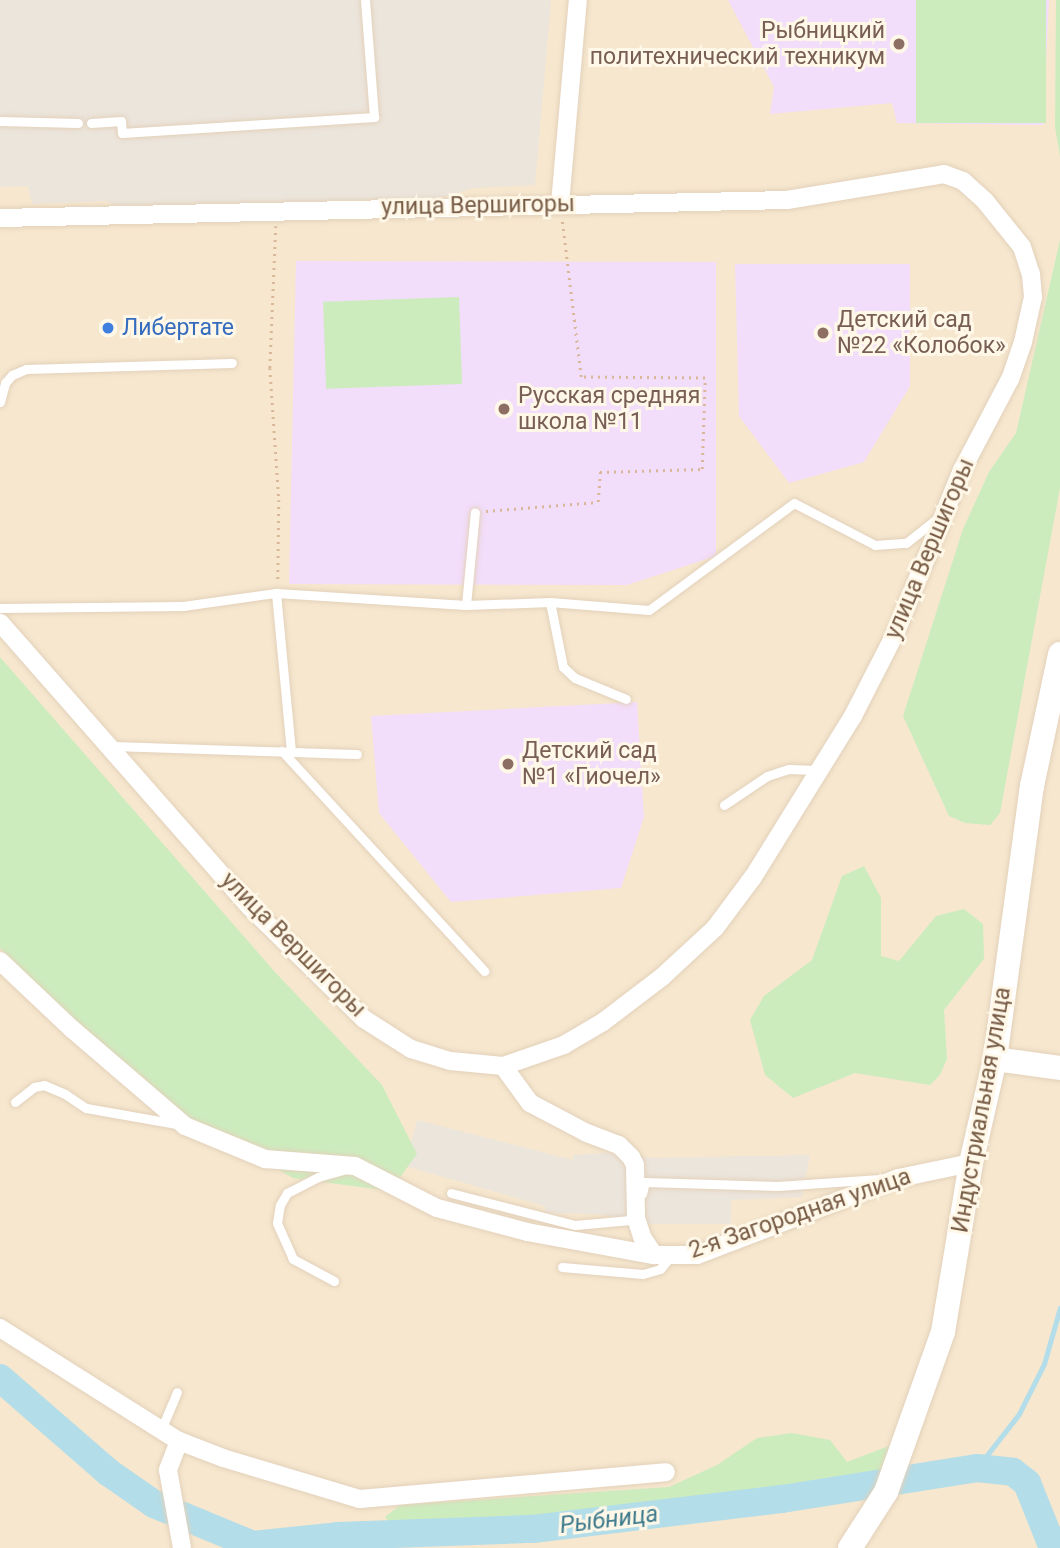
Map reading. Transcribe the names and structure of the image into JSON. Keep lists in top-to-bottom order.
{
  "streets": {
    "main road": ["Индустриальная улица"],
    "street": ["улица Вершигоры", "2-я Загородная улица"]
  },
  "crossings": [
    ["Индустриальная улица", "2-я Загородная улица"]
  ],
  "water": ["Рыбница"],
  "places": [
    "Рыбницкий политехнический техникум",
    "Либертате",
    "Детский сад №22 «Колобок»",
    "Русская средняя школа №11",
    "Детский сад №1 «Гиочел»"
  ]
}
